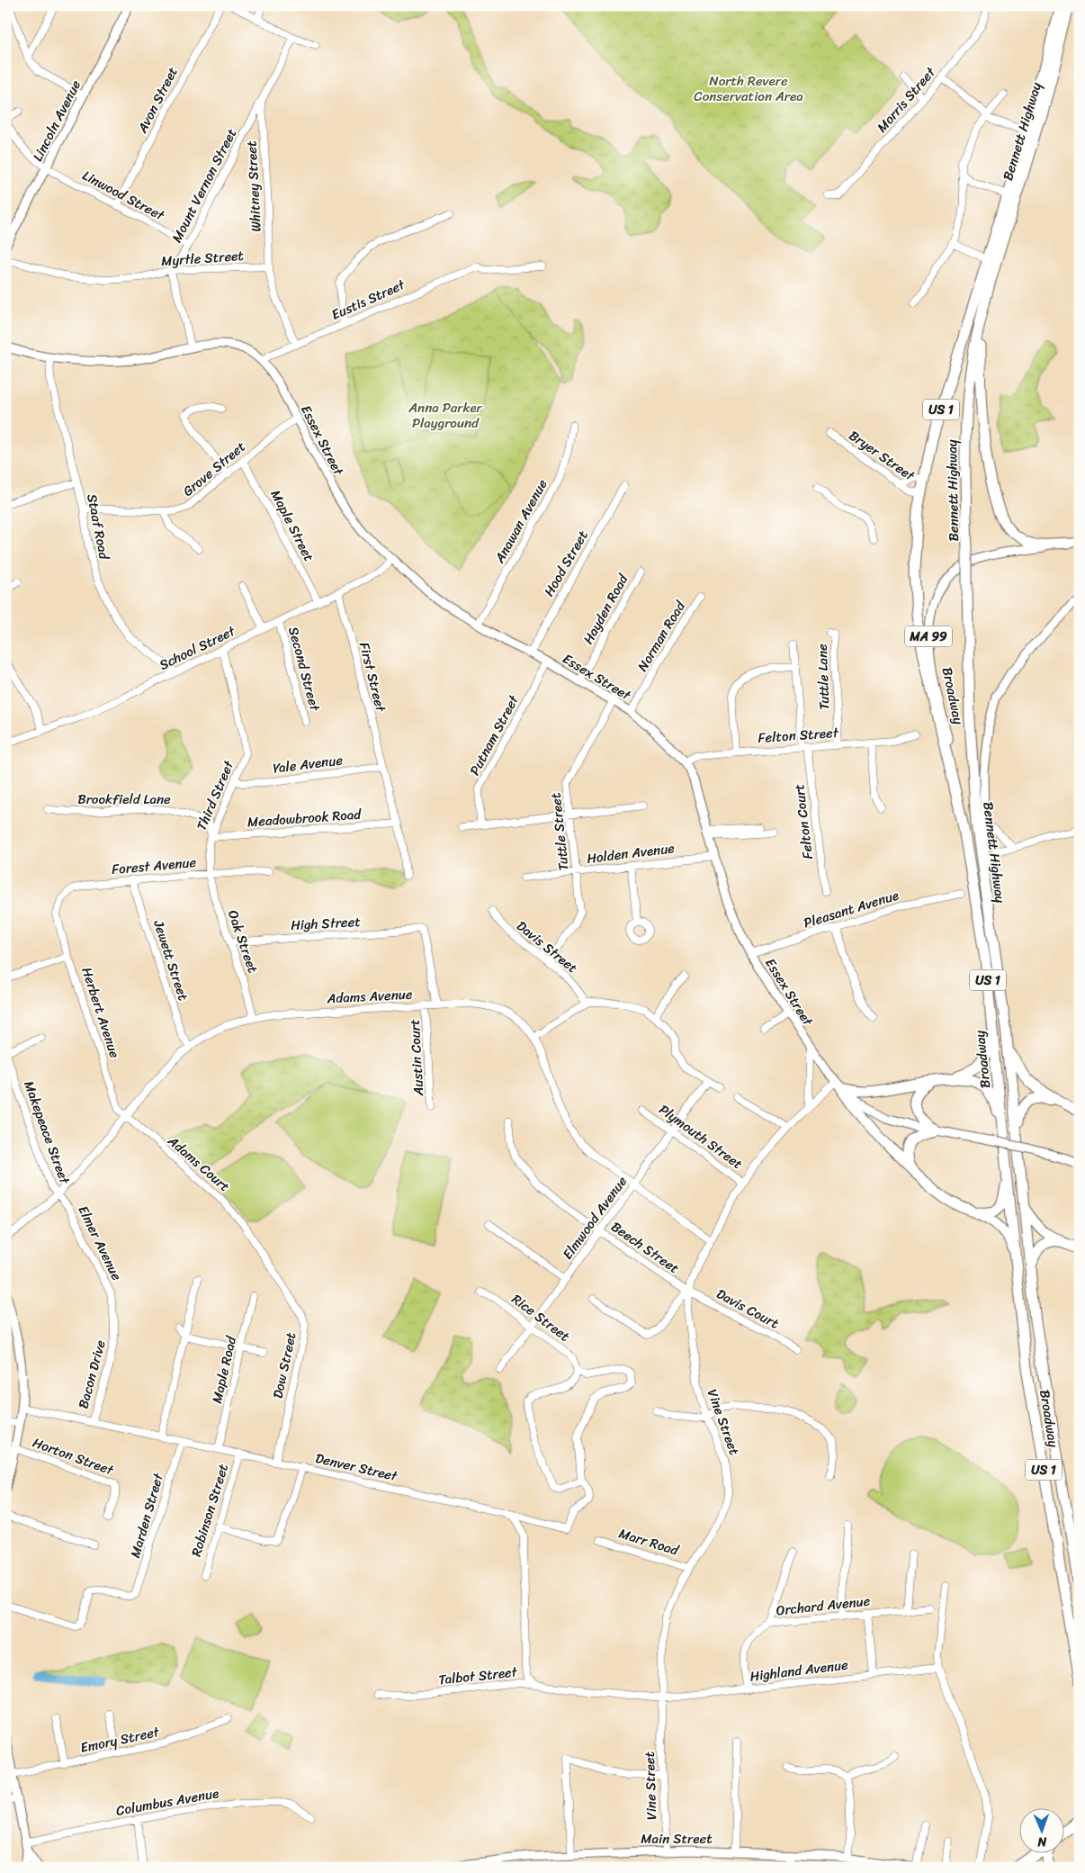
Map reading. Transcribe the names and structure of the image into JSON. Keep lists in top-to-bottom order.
{
  "streets": {
    "highway": ["Bennett Highway", "US 1", "Broadway"],
    "main road": [
      "Lincoln Avenue",
      "Essex Street",
      "MA 99",
      "Main Street"
    ],
    "street": [
      "Avon Street",
      "Morris Street",
      "Mount Vernon Street",
      "Whitney Street",
      "Linwood Street",
      "Myrtle Street",
      "Eustis Street",
      "Bryer Street",
      "Grove Street",
      "Anawan Avenue",
      "Maple Street",
      "Staaf Road",
      "Hood Street",
      "Hayden Road",
      "Norman Road",
      "School Street",
      "Second Street",
      "First Street",
      "Tuttle Lane",
      "Putnam Street",
      "Felton Street",
      "Yale Avenue",
      "Third Street",
      "Brookfield Lane",
      "Meadowbrook Road",
      "Felton Court",
      "Tuttle Street",
      "Holden Avenue",
      "Forest Avenue",
      "Pleasant Avenue",
      "High Street",
      "Oak Street",
      "Davis Street",
      "Jewett Street",
      "Adams Avenue",
      "Herbert Avenue",
      "Austin Court",
      "Makepeace Street",
      "Plymouth Street",
      "Adams Court",
      "Elmwood Avenue",
      "Elmer Avenue",
      "Beech Street",
      "Davis Court",
      "Rice Street",
      "Dow Street",
      "Maple Road",
      "Bacon Drive",
      "Vine Street",
      "Horton Street",
      "Denver Street",
      "Robinson Street",
      "Marden Street",
      "Marr Road",
      "Orchard Avenue",
      "Highland Avenue",
      "Talbot Street",
      "Emory Street",
      "Columbus Avenue"
    ]
  },
  "crossings": [
    ["Avon Street", "Linwood Street"],
    ["Lincoln Avenue", "Linwood Street"],
    ["Bennett Highway", "Bryer Street"],
    ["Bennett Highway", "Broadway"],
    ["Mount Vernon Street", "Whitney Street"],
    ["Mount Vernon Street", "Linwood Street"],
    ["Mount Vernon Street", "Myrtle Street"],
    ["Whitney Street", "Myrtle Street"],
    ["Whitney Street", "Eustis Street"],
    ["Eustis Street", "Essex Street"],
    ["Essex Street", "Grove Street"],
    ["Essex Street", "Anawan Avenue"],
    ["Essex Street", "Staaf Road"],
    ["Essex Street", "Hood Street"],
    ["Essex Street", "Hayden Road"],
    ["Essex Street", "Norman Road"],
    ["Essex Street", "School Street"],
    ["Essex Street", "Putnam Street"],
    ["Essex Street", "Felton Street"],
    ["Essex Street", "Tuttle Street"],
    ["Essex Street", "Holden Avenue"],
    ["Essex Street", "Pleasant Avenue"],
    ["Essex Street", "Vine Street"],
    ["Grove Street", "Maple Street"],
    ["Grove Street", "Staaf Road"],
    ["Maple Street", "School Street"],
    ["Staaf Road", "School Street"],
    ["School Street", "Second Street"],
    ["School Street", "First Street"],
    ["School Street", "Third Street"],
    ["First Street", "Yale Avenue"],
    ["First Street", "Meadowbrook Road"],
    ["Tuttle Lane", "Felton Street"],
    ["Felton Street", "Felton Court"],
    ["Yale Avenue", "Third Street"],
    ["Third Street", "Brookfield Lane"],
    ["Third Street", "Meadowbrook Road"],
    ["Third Street", "Forest Avenue"],
    ["Third Street", "Oak Street"],
    ["Brookfield Lane", "Meadowbrook Road"],
    ["Tuttle Street", "Holden Avenue"],
    ["Tuttle Street", "Davis Street"],
    ["Forest Avenue", "Oak Street"],
    ["Forest Avenue", "Jewett Street"],
    ["Forest Avenue", "Herbert Avenue"],
    ["High Street", "Oak Street"],
    ["High Street", "Adams Avenue"],
    ["Oak Street", "Adams Avenue"],
    ["Jewett Street", "Adams Avenue"],
    ["Adams Avenue", "Herbert Avenue"],
    ["Adams Avenue", "Austin Court"],
    ["Adams Avenue", "Makepeace Street"],
    ["Adams Avenue", "Adams Court"],
    ["Adams Avenue", "Elmwood Avenue"],
    ["Adams Avenue", "Elmer Avenue"],
    ["Adams Avenue", "Vine Street"],
    ["Herbert Avenue", "Adams Court"],
    ["Makepeace Street", "Elmer Avenue"],
    ["Plymouth Street", "Elmwood Avenue"],
    ["Plymouth Street", "Vine Street"],
    ["Adams Court", "Dow Street"],
    ["Elmwood Avenue", "Beech Street"],
    ["Elmwood Avenue", "Rice Street"],
    ["Elmer Avenue", "Bacon Drive"],
    ["Beech Street", "Davis Court"],
    ["Beech Street", "Vine Street"],
    ["Davis Court", "Vine Street"],
    ["Dow Street", "Denver Street"],
    ["Maple Road", "Denver Street"],
    ["Bacon Drive", "Denver Street"],
    ["Vine Street", "Marr Road"],
    ["Vine Street", "Highland Avenue"],
    ["Vine Street", "Talbot Street"],
    ["Vine Street", "Main Street"],
    ["Denver Street", "Robinson Street"],
    ["Denver Street", "Marden Street"],
    ["Denver Street", "Talbot Street"],
    ["Orchard Avenue", "Highland Avenue"],
    ["Highland Avenue", "Talbot Street"]
  ],
  "parks": ["North Revere Conservation Area", "Anna Parker Playground"],
  "north": "bottom"
}
